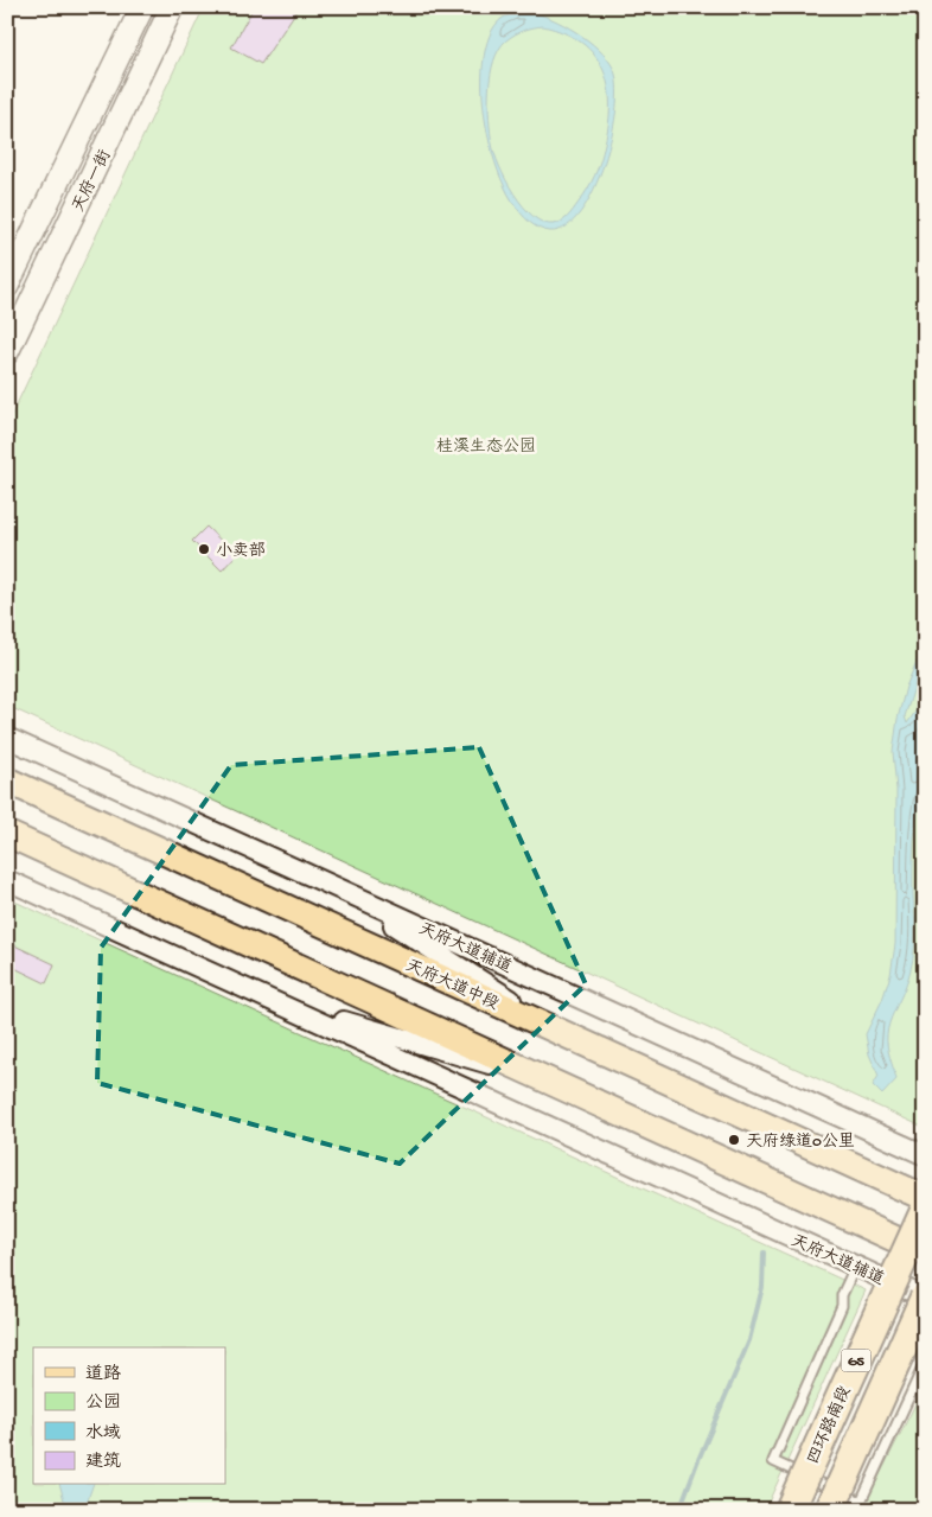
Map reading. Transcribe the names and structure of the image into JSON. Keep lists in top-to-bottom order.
{
  "streets": {
    "highway": ["G5", "四环路南段"],
    "main road": ["天府一街", "天府大道中段"],
    "street": ["天府大道辅道"]
  },
  "crossings": [
    ["天府大道辅道", "G5"]
  ],
  "parks": ["桂溪生态公园"],
  "places": ["小卖部", "天府绿道0公里"],
  "legend": [
    "道路",
    "公园",
    "水域",
    "建筑"
  ]
}
